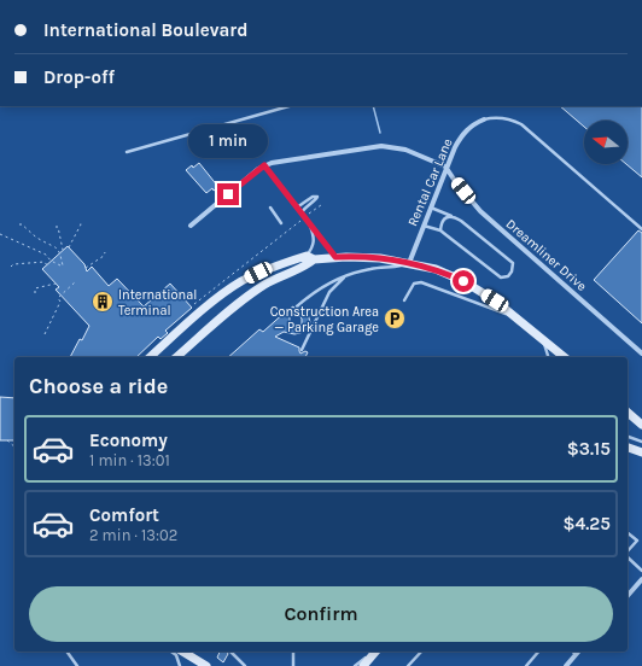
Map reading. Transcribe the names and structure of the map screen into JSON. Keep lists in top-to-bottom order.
{
  "streets": {
    "street": ["Rental Car Lane", "Dreamliner Drive"]
  },
  "crossings": [
    ["Rental Car Lane", "Dreamliner Drive"]
  ],
  "places": {
    "building": ["International Terminal"],
    "parking": ["Construction Area — Parking Garage"]
  },
  "north": "left",
  "page": {
    "banner": ["International Boulevard", "Drop-off"],
    "bubble": "1 min",
    "heading": "Choose a ride",
    "list": [
      {
        "name": "Economy",
        "note": "1 min · 13:01",
        "value": "$3.15"
      },
      {
        "name": "Comfort",
        "note": "2 min · 13:02",
        "value": "$4.25"
      }
    ],
    "buttons": "Confirm"
  }
}
